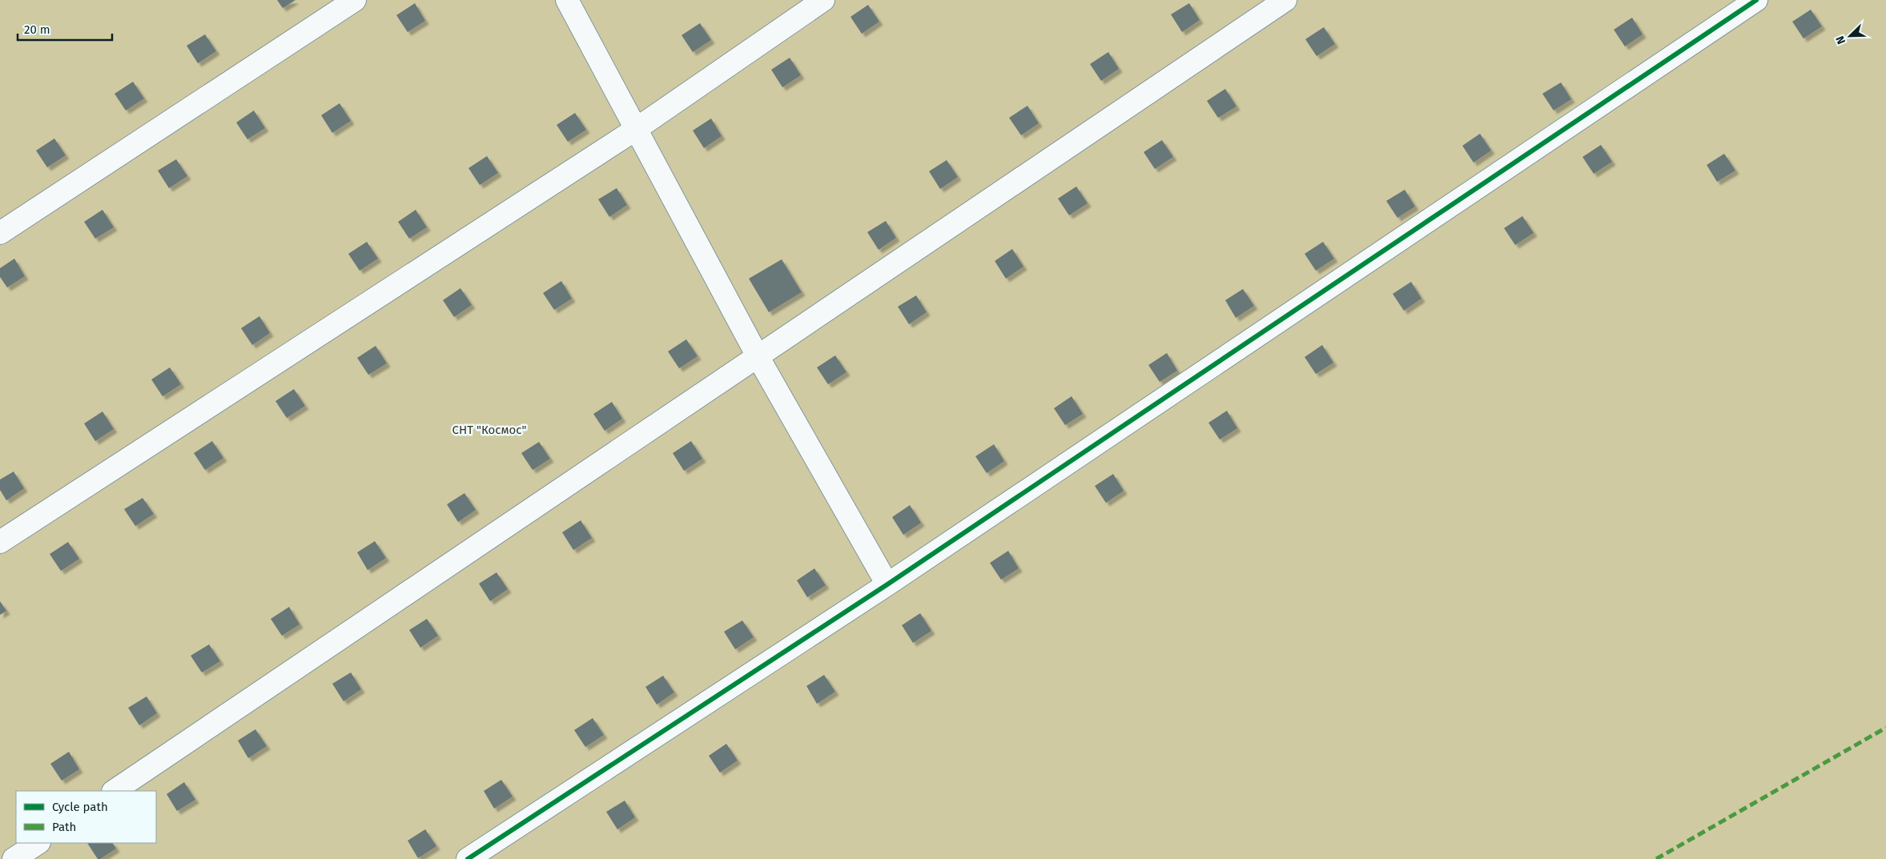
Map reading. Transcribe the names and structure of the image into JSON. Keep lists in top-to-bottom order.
{
  "parks": ["СНТ \"Космос\""],
  "legend": ["Cycle path", "Path"],
  "scale_bar": "20 m",
  "north": "bottom left"
}
